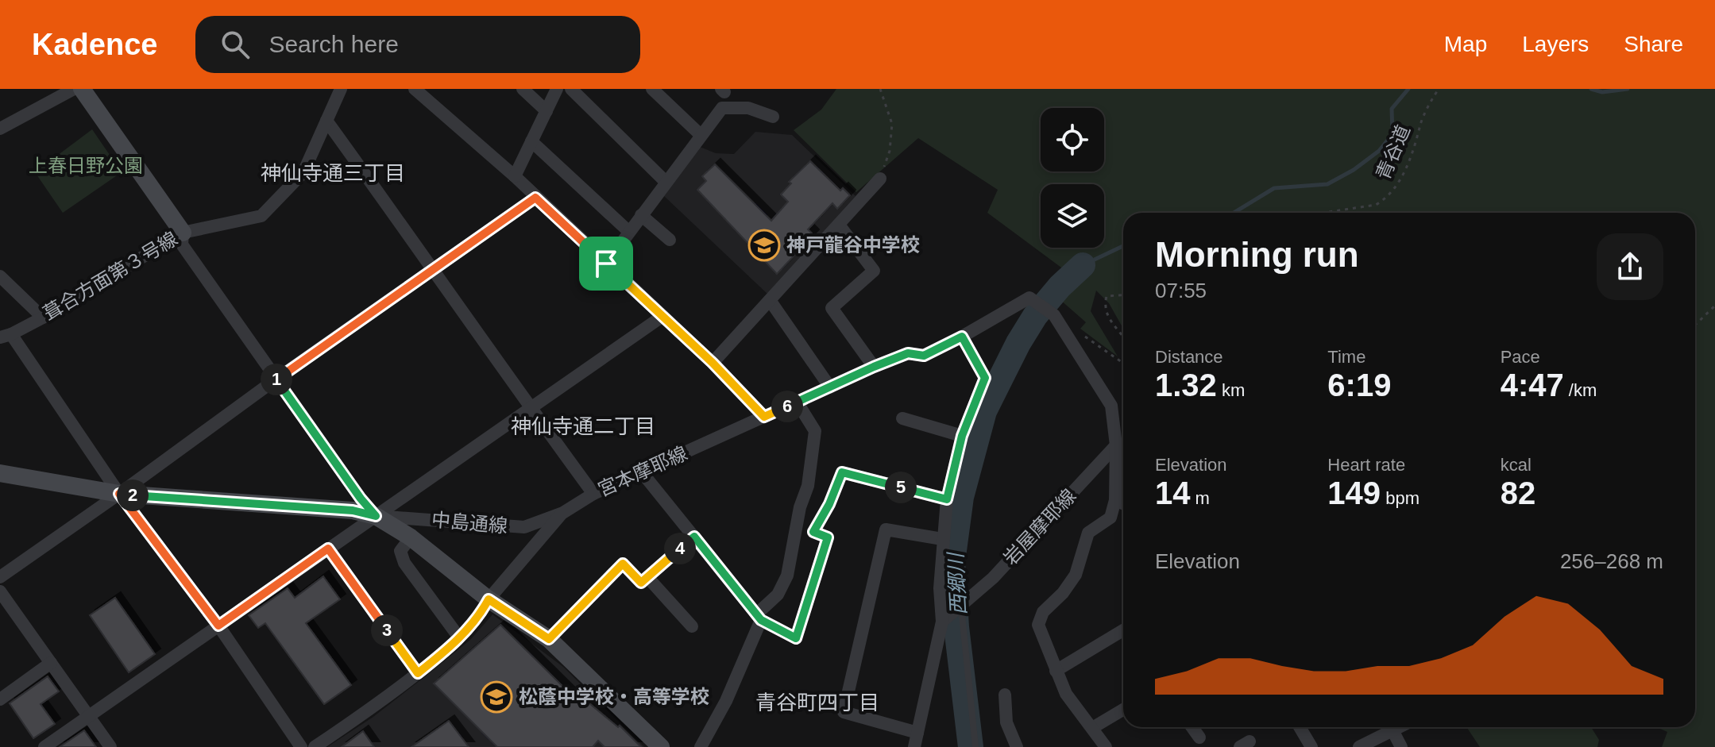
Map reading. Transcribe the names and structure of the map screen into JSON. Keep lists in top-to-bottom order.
{
  "streets": {
    "street": [
      "葺合方面第３号線",
      "宮本摩耶線",
      "中島通線",
      "岩屋摩耶線"
    ],
    "path": ["青谷道"]
  },
  "crossings": [
    ["宮本摩耶線", "中島通線"],
    ["宮本摩耶線", "岩屋摩耶線"]
  ],
  "districts": ["神仙寺通三丁目", "神仙寺通二丁目", "青谷町四丁目"],
  "water": ["西郷川"],
  "parks": ["上春日野公園"],
  "places": {
    "school or university": ["神戸龍谷中学校", "松蔭中学校・高等学校"]
  },
  "page": {
    "header": "Kadence",
    "search": "Search here",
    "nav": ["Map", "Layers", "Share"],
    "heading": ["Morning run", "07:55"],
    "stats": [
      ["Distance", "1.32 km"],
      ["Time", "6:19"],
      ["Pace", "4:47 /km"],
      ["Elevation", "14 m"],
      ["Heart rate", "149 bpm"],
      ["kcal", "82"]
    ],
    "pins": [
      "1",
      "6",
      "5",
      "2",
      "4",
      "3"
    ],
    "chart": ["Elevation", "256–268 m"]
  }
}
